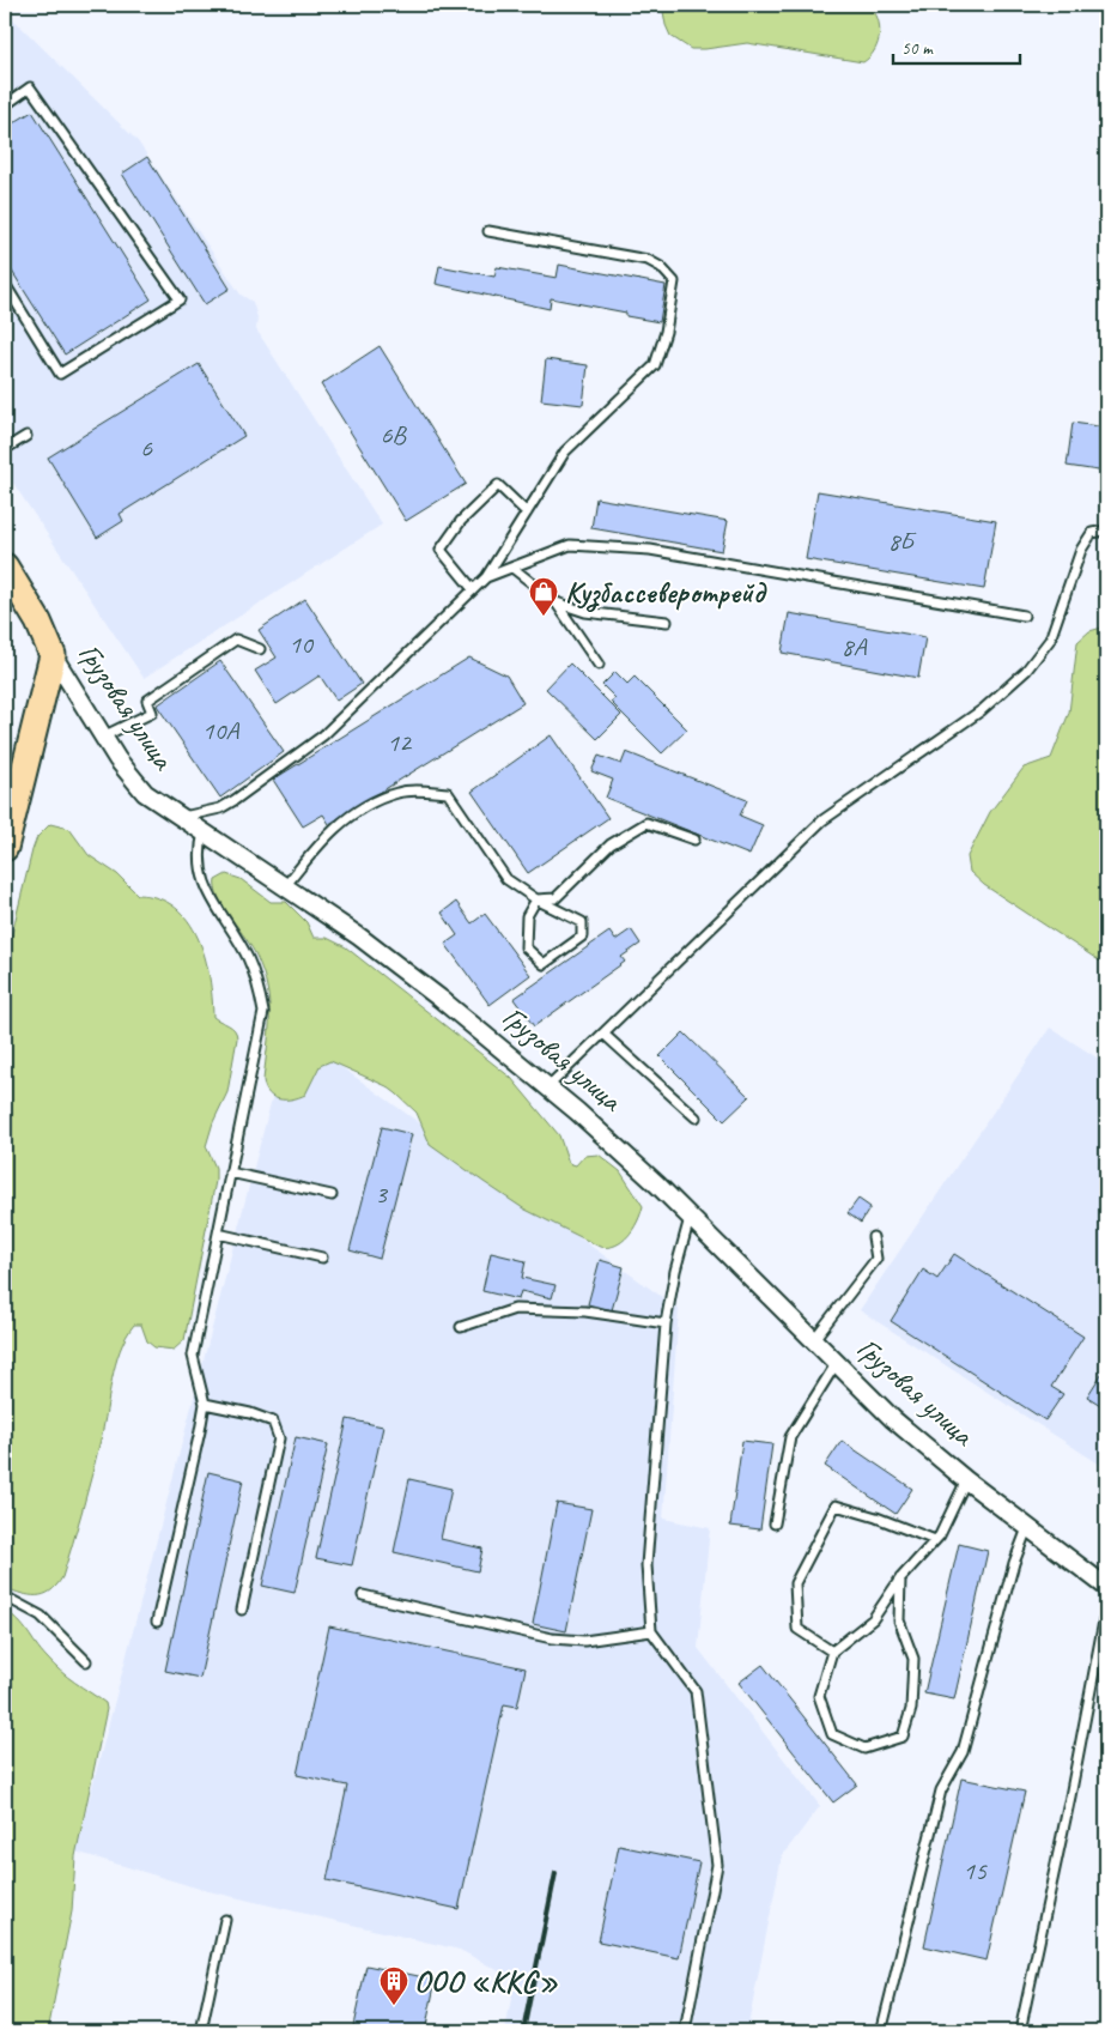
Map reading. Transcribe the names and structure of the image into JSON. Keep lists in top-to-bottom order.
{
  "streets": {
    "main road": ["Грузовая улица"]
  },
  "places": {
    "shop": ["Кузбассеверотрейд"],
    "building": ["ООО «ККС»"]
  },
  "house_numbers": [
    "6В",
    "6",
    "8Б",
    "10",
    "8А",
    "10А",
    "12",
    "3",
    "15"
  ],
  "scale_bar": "50 m"
}
